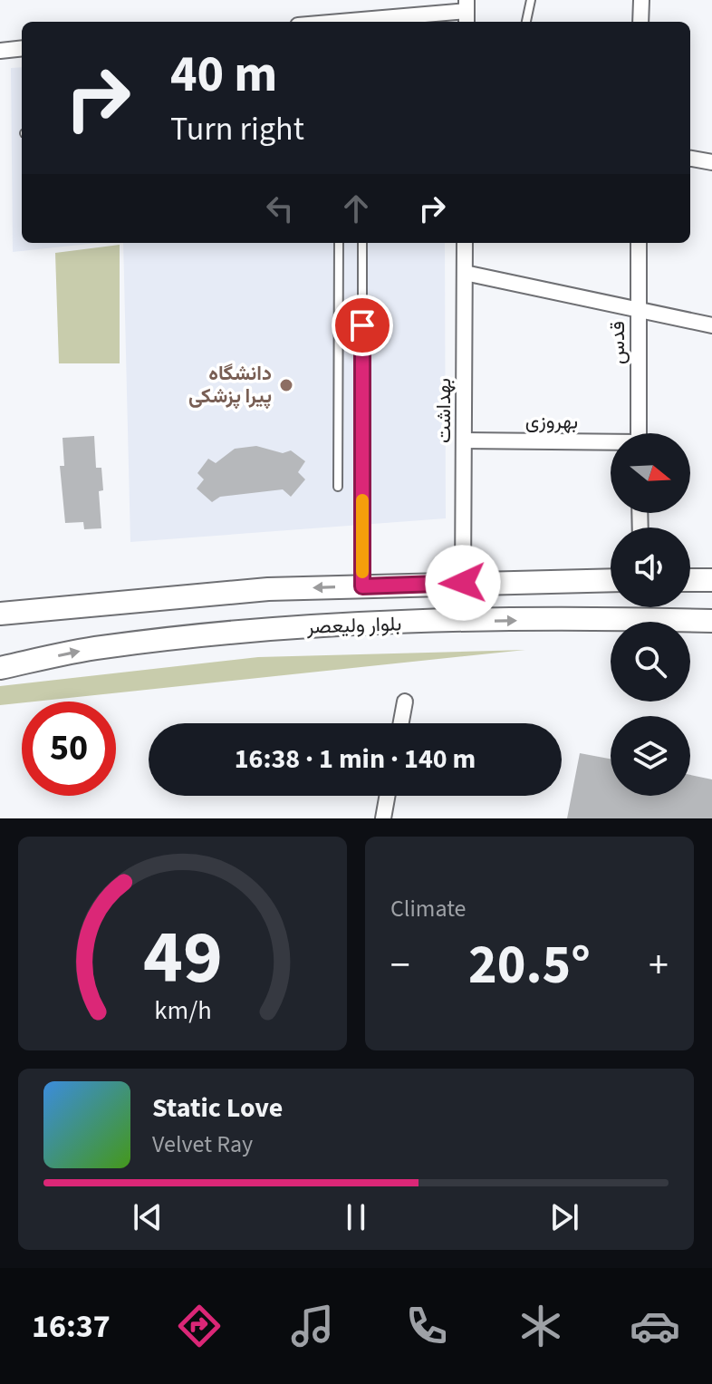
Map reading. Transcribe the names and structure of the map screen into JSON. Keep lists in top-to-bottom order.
{
  "streets": {
    "main road": ["بلوار ولیعصر"],
    "street": ["قدس", "بهداشت", "بهروزی"]
  },
  "crossings": [
    ["بهداشت", "بهروزی"],
    ["بهداشت", "بلوار ولیعصر"]
  ],
  "places": ["دانشگاه پیرا پزشکی"],
  "north": "right",
  "page": {
    "turn": ["40 m", "Turn right"],
    "limit": "50",
    "trip": "16:38 · 1 min · 140 m",
    "tile": "Climate",
    "heat": ["−", "20.5°", "+"],
    "song": ["Static Love", "Velvet Ray"],
    "tabs": "16:37",
    "gauge": ["49", "km/h"]
  }
}
